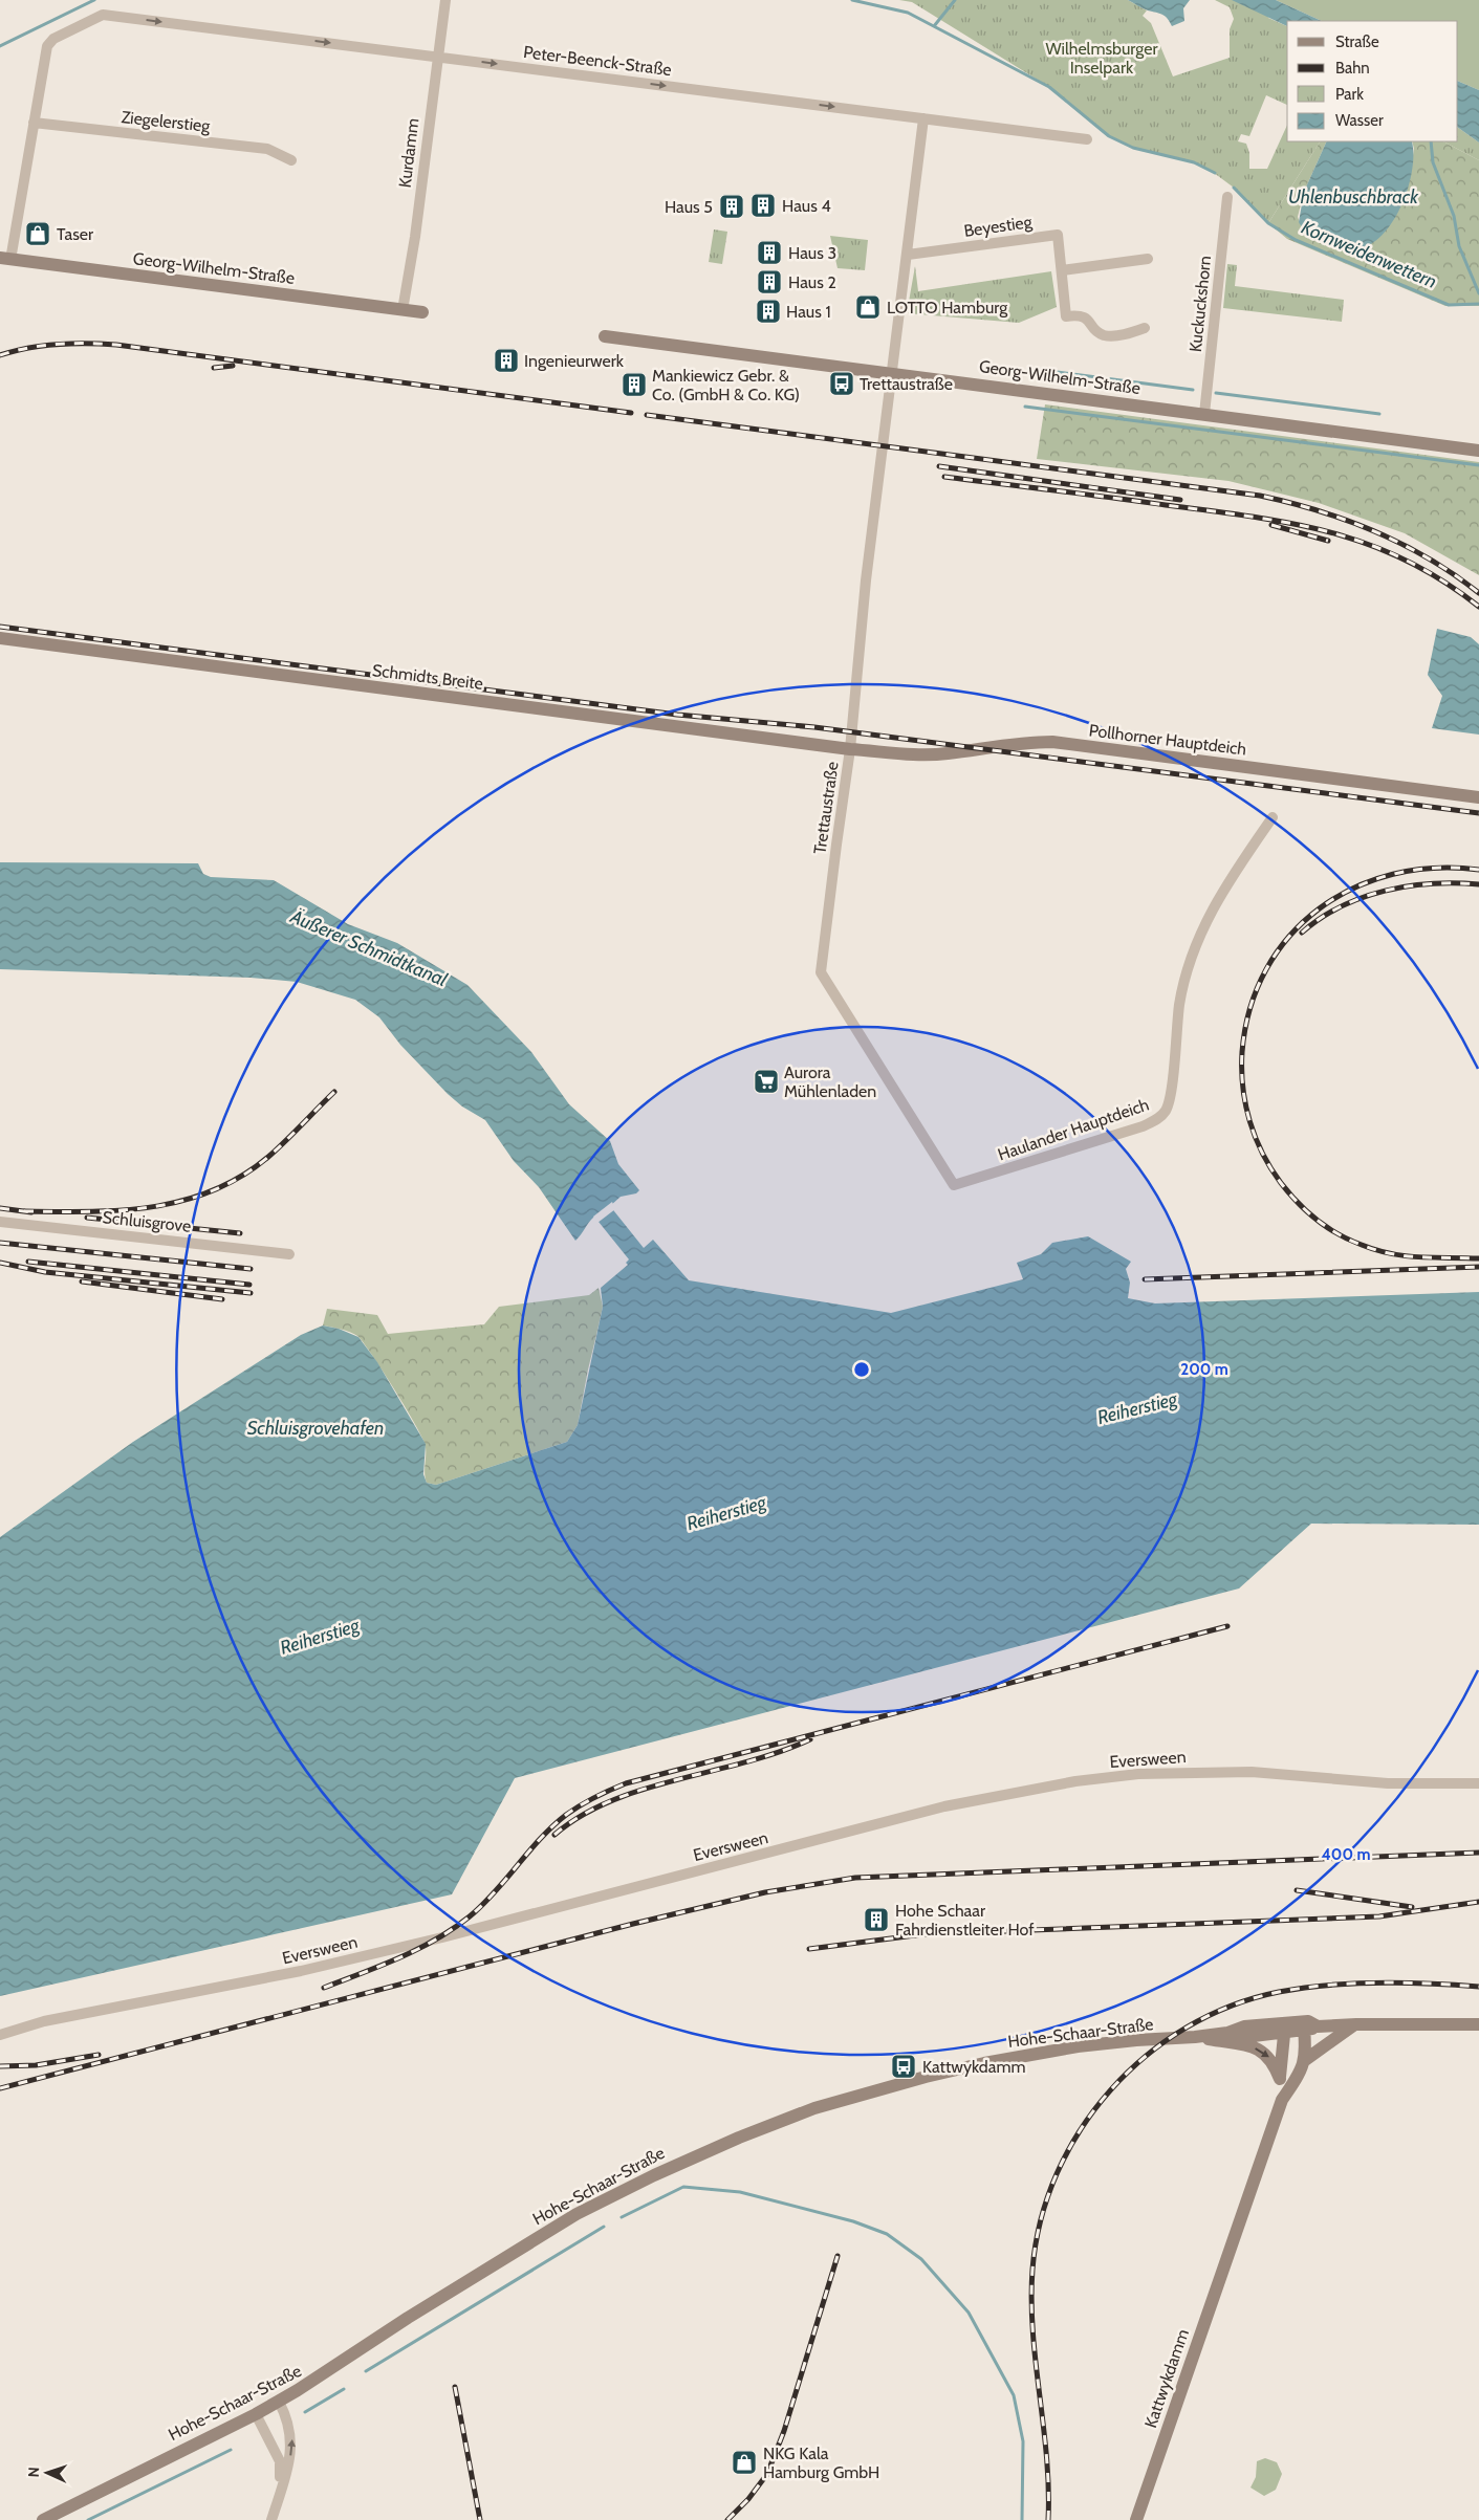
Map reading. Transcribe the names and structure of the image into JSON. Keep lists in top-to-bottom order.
{
  "streets": {
    "main road": [
      "Georg-Wilhelm-Straße",
      "Schmidts Breite",
      "Pollhorner Hauptdeich",
      "Hohe-Schaar-Straße",
      "Kattwykdamm"
    ],
    "street": [
      "Peter-Beenck-Straße",
      "Ziegelerstieg",
      "Kurdamm",
      "Beyestieg",
      "Kuckuckshorn",
      "Trettaustraße",
      "Haulander Hauptdeich",
      "Schluisgrove",
      "Eversween"
    ]
  },
  "crossings": [
    ["Peter-Beenck-Straße", "Ziegelerstieg"],
    ["Peter-Beenck-Straße", "Kurdamm"],
    ["Peter-Beenck-Straße", "Trettaustraße"],
    ["Kurdamm", "Georg-Wilhelm-Straße"],
    ["Beyestieg", "Trettaustraße"],
    ["Georg-Wilhelm-Straße", "Kuckuckshorn"],
    ["Georg-Wilhelm-Straße", "Trettaustraße"],
    ["Schmidts Breite", "Pollhorner Hauptdeich"],
    ["Schmidts Breite", "Trettaustraße"],
    ["Pollhorner Hauptdeich", "Trettaustraße"],
    ["Trettaustraße", "Haulander Hauptdeich"],
    ["Hohe-Schaar-Straße", "Kattwykdamm"]
  ],
  "one_way": ["Peter-Beenck-Straße"],
  "water": [
    "Uhlenbuschbrack",
    "Kornweidenwettern",
    "Äußerer Schmidtkanal",
    "Reiherstieg",
    "Schluisgrovehafen"
  ],
  "parks": ["Wilhelmsburger Inselpark"],
  "places": {
    "building": [
      "Haus 4",
      "Haus 5",
      "Haus 3",
      "Haus 2",
      "Haus 1",
      "Ingenieurwerk",
      "Mankiewicz Gebr. & Co. (GmbH & Co. KG)",
      "Hohe Schaar Fahrdienstleiter Hof"
    ],
    "shop": ["Taser", "LOTTO Hamburg", "NKG Kala Hamburg GmbH"],
    "bus stop": ["Trettaustraße", "Kattwykdamm"],
    "supermarket": ["Aurora Mühlenladen"]
  },
  "legend": [
    "Straße",
    "Bahn",
    "Park",
    "Wasser"
  ],
  "north": "left",
  "rings": ["200 m", "400 m"]
}
